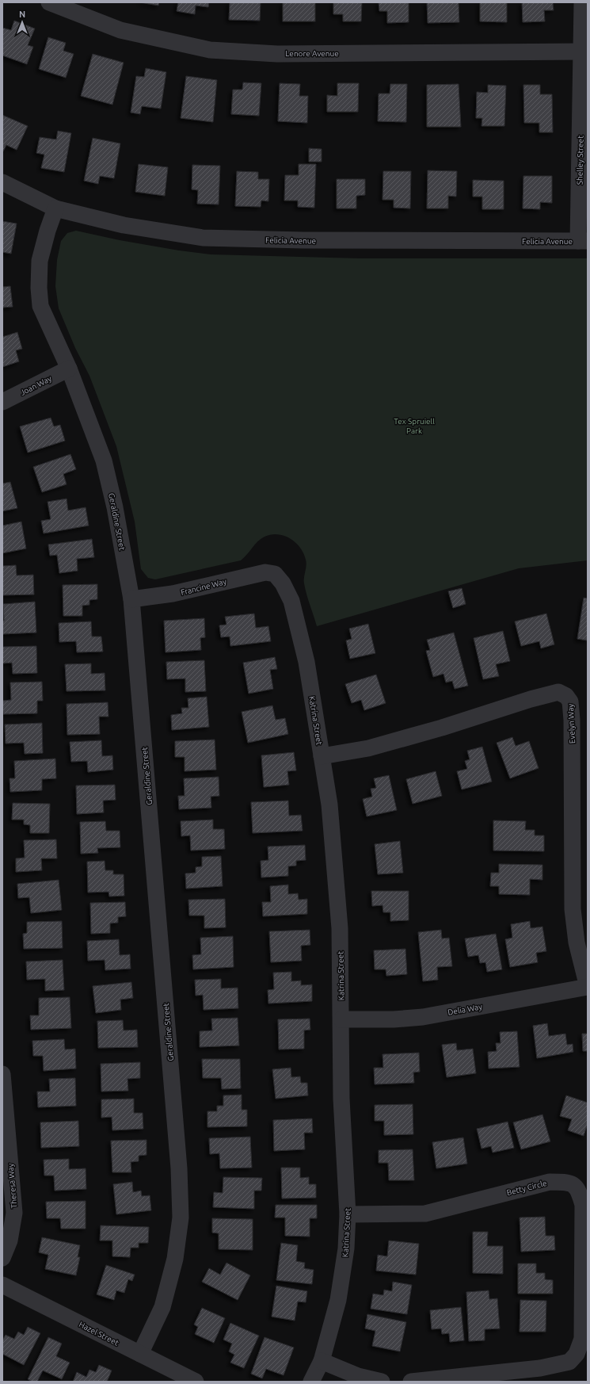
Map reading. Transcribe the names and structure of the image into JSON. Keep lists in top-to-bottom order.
{
  "streets": {
    "street": [
      "Lenore Avenue",
      "Shelley Street",
      "Felicia Avenue",
      "Joan Way",
      "Geraldine Street",
      "Francine Way",
      "Katrina Street",
      "Evelyn Way",
      "Delia Way",
      "Theresa Way",
      "Betty Circle",
      "Hazel Street"
    ]
  },
  "crossings": [
    ["Lenore Avenue", "Shelley Street"],
    ["Shelley Street", "Felicia Avenue"],
    ["Felicia Avenue", "Geraldine Street"],
    ["Joan Way", "Geraldine Street"],
    ["Geraldine Street", "Francine Way"],
    ["Geraldine Street", "Hazel Street"],
    ["Francine Way", "Katrina Street"],
    ["Katrina Street", "Evelyn Way"],
    ["Katrina Street", "Delia Way"],
    ["Katrina Street", "Betty Circle"],
    ["Evelyn Way", "Delia Way"]
  ],
  "parks": ["Tex Spruiell Park"],
  "north": "top"
}
